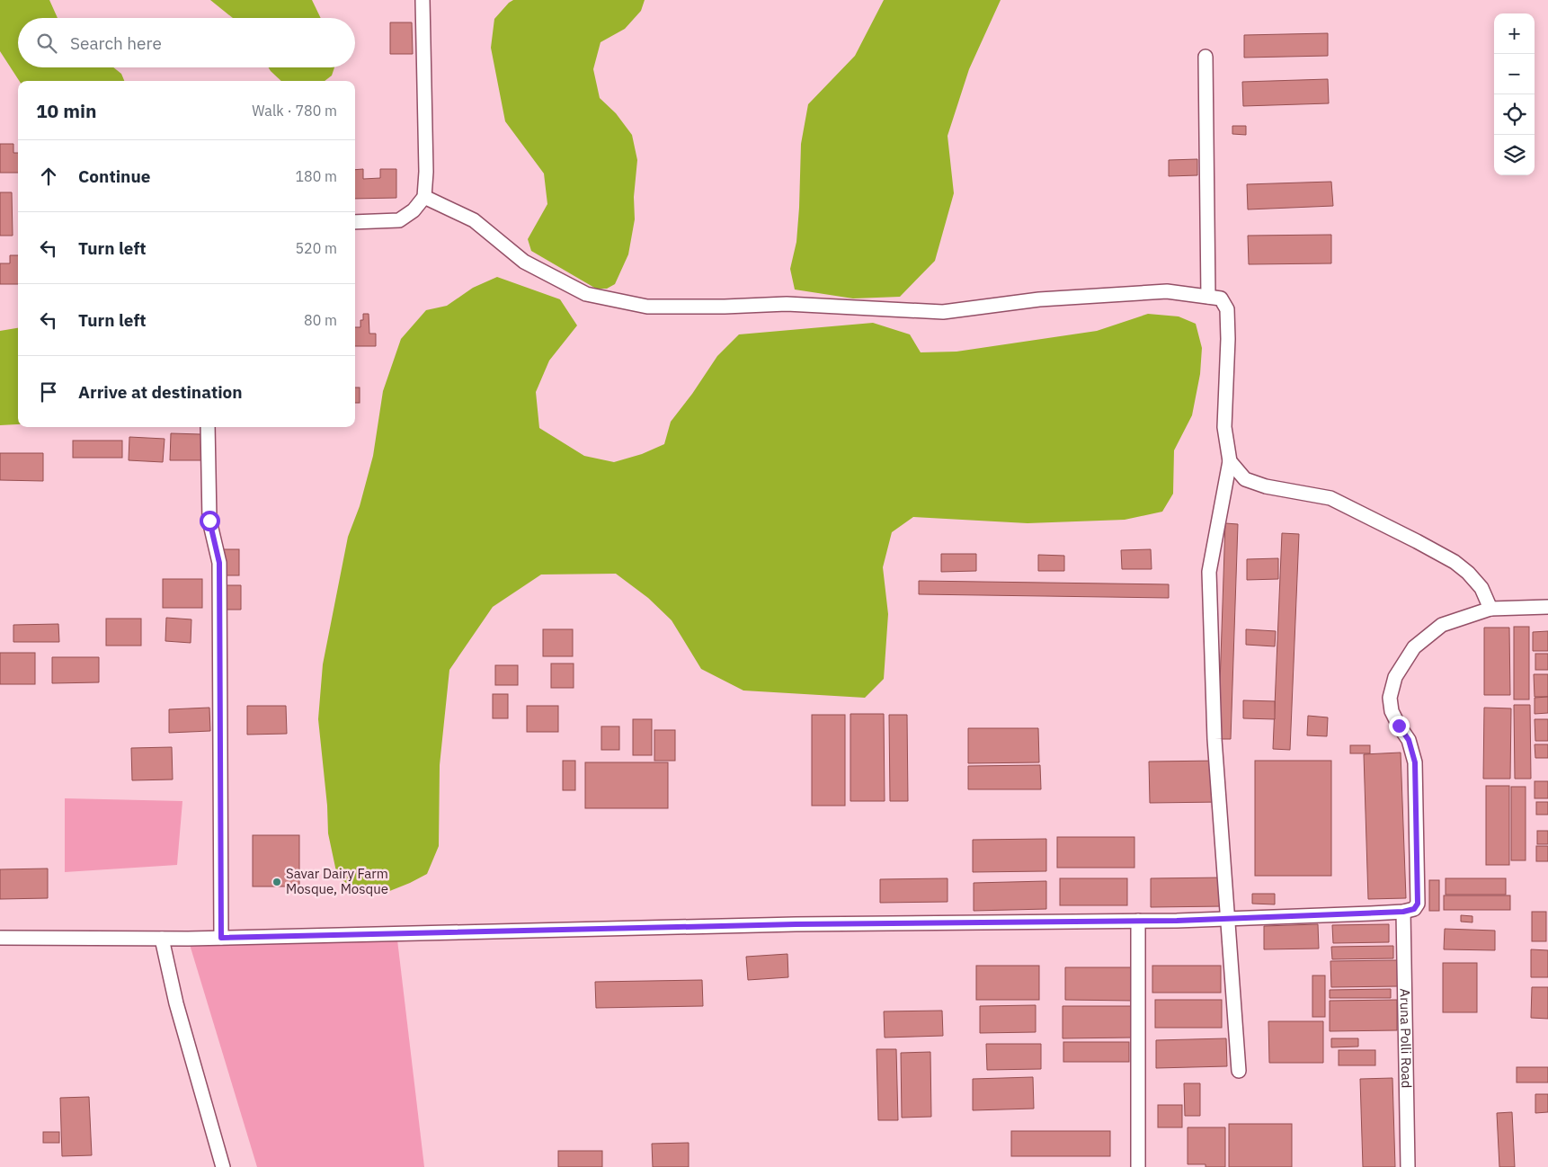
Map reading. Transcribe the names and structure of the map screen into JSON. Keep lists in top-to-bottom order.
{
  "streets": {
    "street": ["Aruna Polli Road"]
  },
  "places": ["Savar Dairy Farm Mosque, Mosque"],
  "page": {
    "map_buttons": ["+", "−"],
    "search": "Search here",
    "heading": ["10 min", "Walk · 780 m"],
    "list": [
      ["Continue", "180 m"],
      ["Turn left", "520 m"],
      ["Turn left", "80 m"],
      "Arrive at destination"
    ]
  }
}
